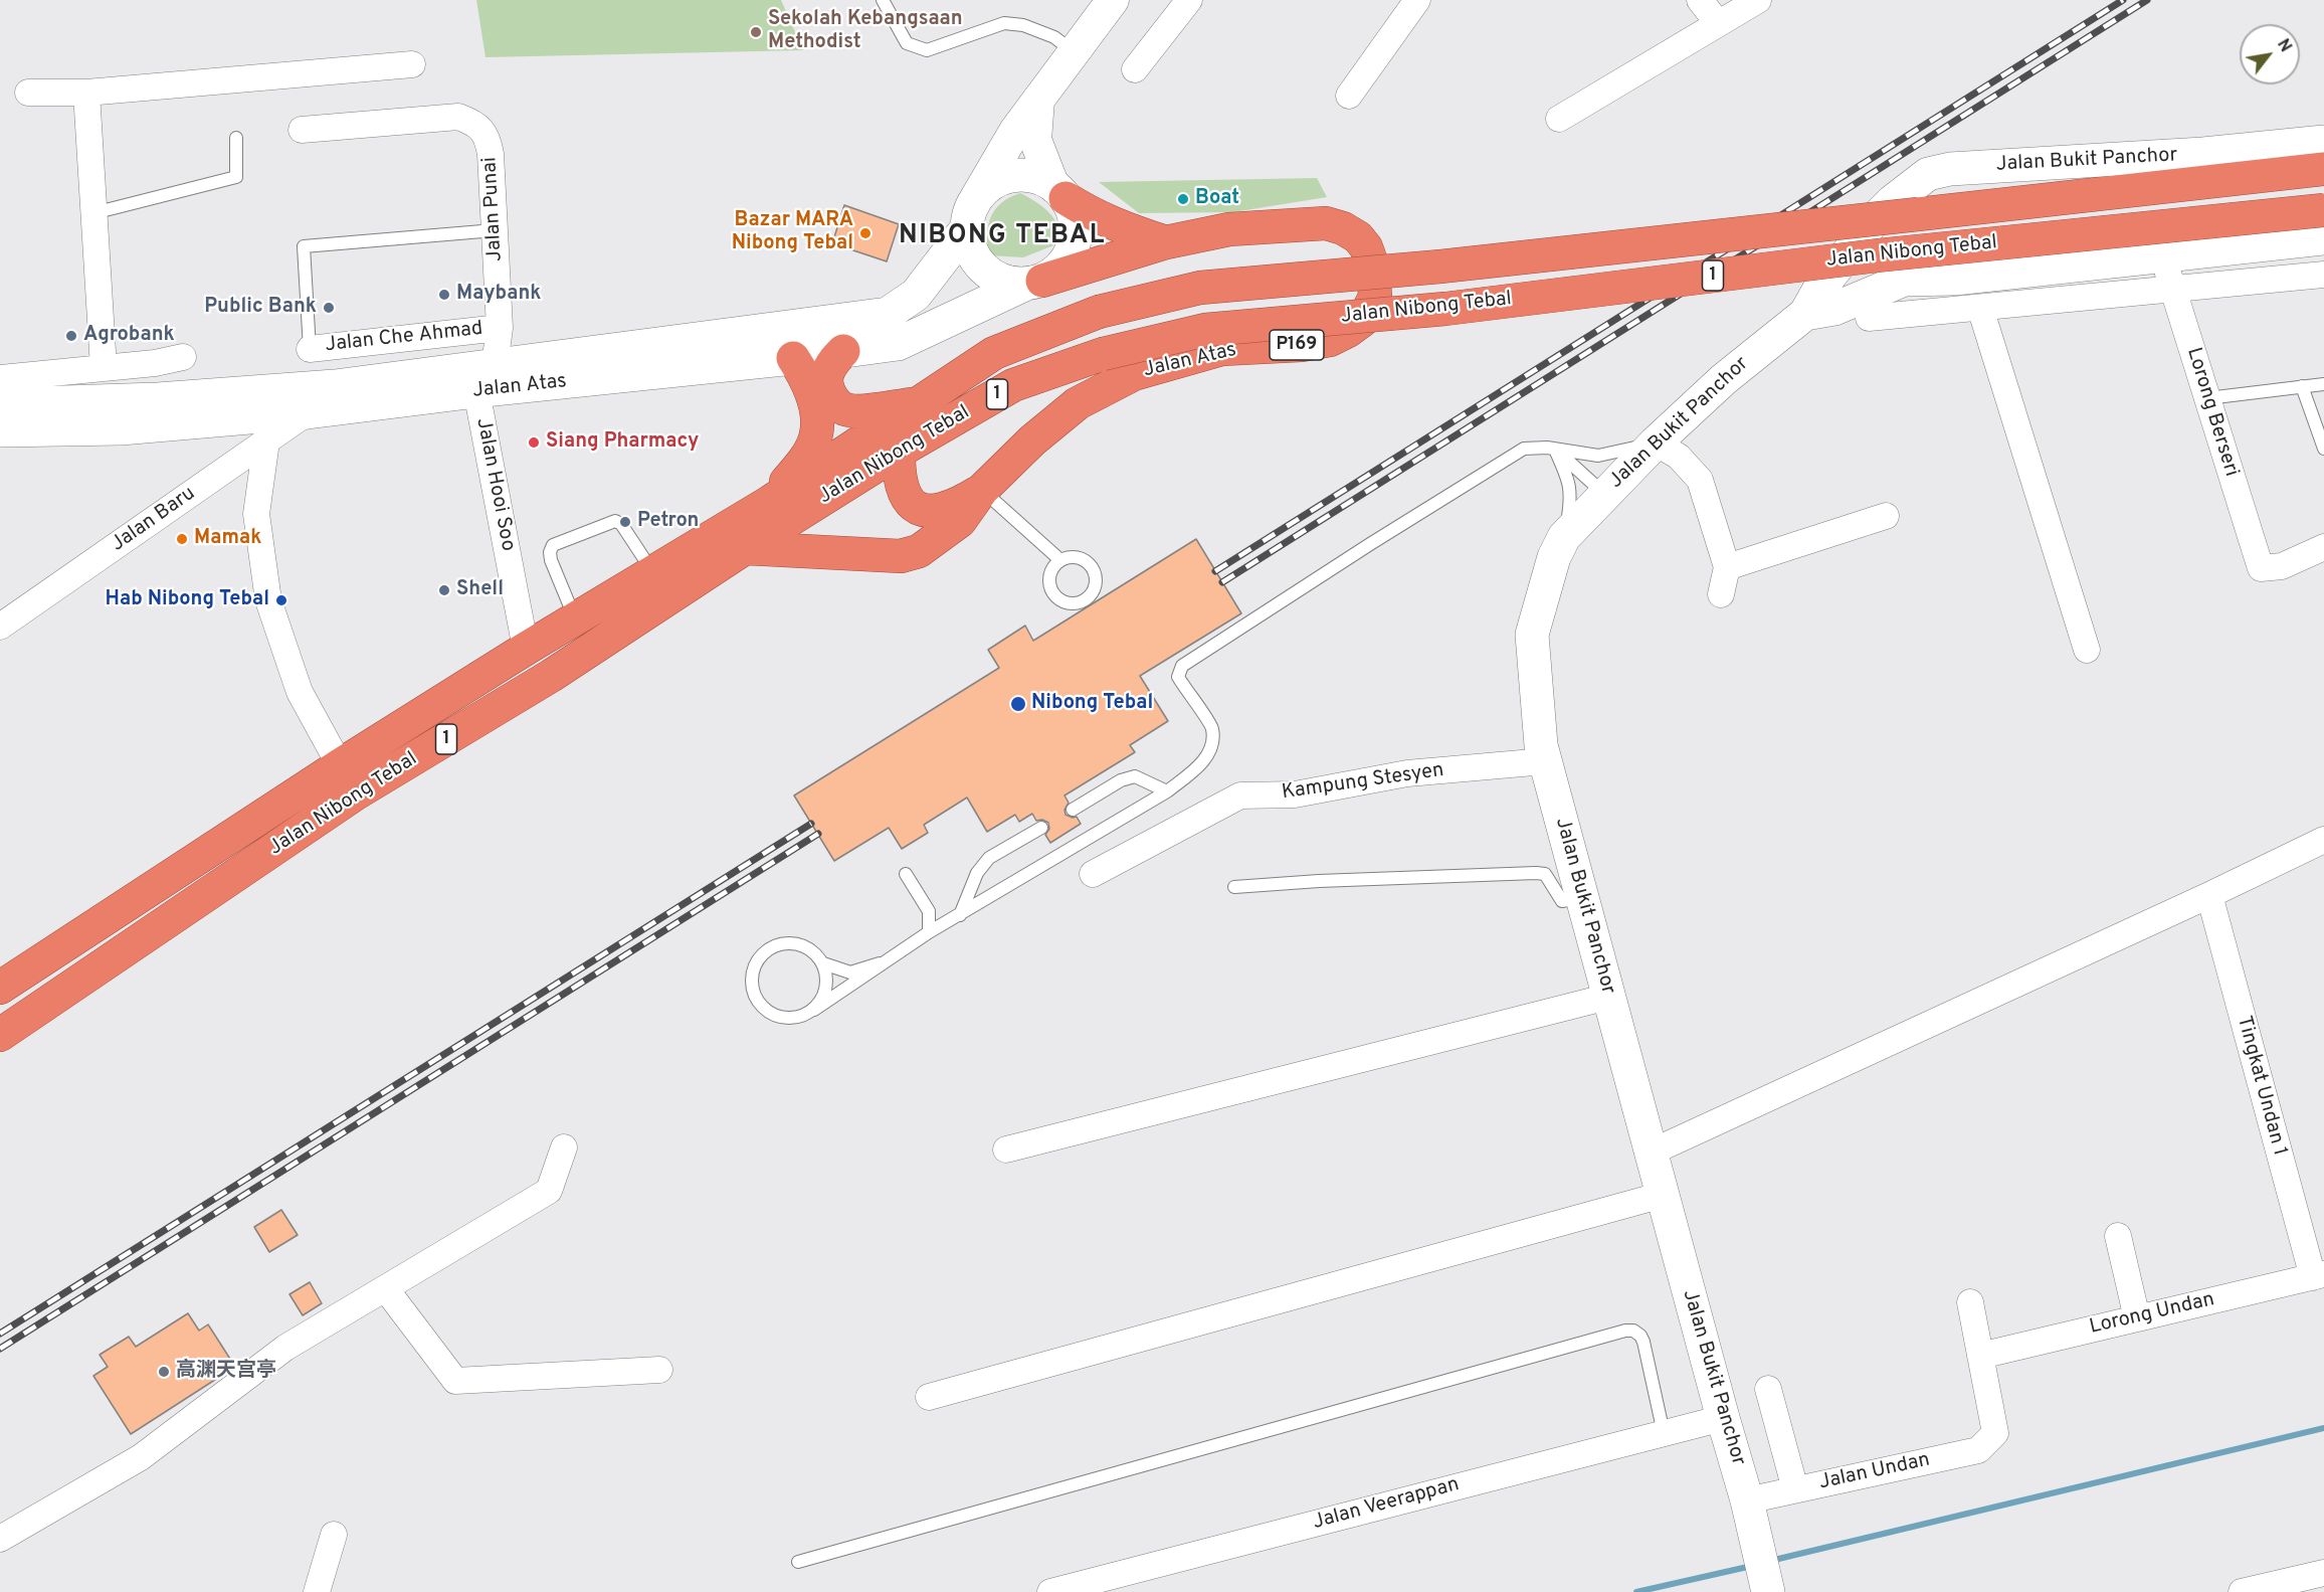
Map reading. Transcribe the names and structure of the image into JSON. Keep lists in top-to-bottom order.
{
  "streets": {
    "highway": [
      "Jalan Nibong Tebal",
      "1",
      "P169",
      "Jalan Atas"
    ],
    "main road": ["Jalan Bukit Panchor"],
    "street": [
      "Jalan Punai",
      "Jalan Che Ahmad",
      "Lorong Berseri",
      "Jalan Hooi Soo",
      "Jalan Baru",
      "Kampung Stesyen",
      "Tingkat Undan 1",
      "Lorong Undan",
      "Jalan Undan",
      "Jalan Veerappan"
    ]
  },
  "crossings": [
    ["Jalan Bukit Panchor", "Lorong Berseri"],
    ["Jalan Bukit Panchor", "Kampung Stesyen"],
    ["Jalan Bukit Panchor", "Jalan Undan"],
    ["Jalan Bukit Panchor", "Jalan Veerappan"],
    ["Jalan Punai", "Jalan Che Ahmad"],
    ["Jalan Punai", "Jalan Atas"],
    ["Jalan Punai", "Jalan Hooi Soo"],
    ["Jalan Nibong Tebal", "P169"],
    ["Jalan Nibong Tebal", "Jalan Hooi Soo"],
    ["P169", "Jalan Atas"],
    ["Jalan Atas", "Jalan Hooi Soo"],
    ["Jalan Atas", "Jalan Baru"],
    ["Tingkat Undan 1", "Lorong Undan"],
    ["Lorong Undan", "Jalan Undan"]
  ],
  "districts": ["NIBONG TEBAL"],
  "places": [
    "Sekolah Kebangsaan Methodist",
    "Boat",
    "Bazar MARA Nibong Tebal",
    "Maybank",
    "Public Bank",
    "Agrobank",
    "Siang Pharmacy",
    "Petron",
    "Mamak",
    "Shell",
    "Hab Nibong Tebal",
    "Nibong Tebal",
    "高渊天宫亭"
  ],
  "north": "top right"
}
